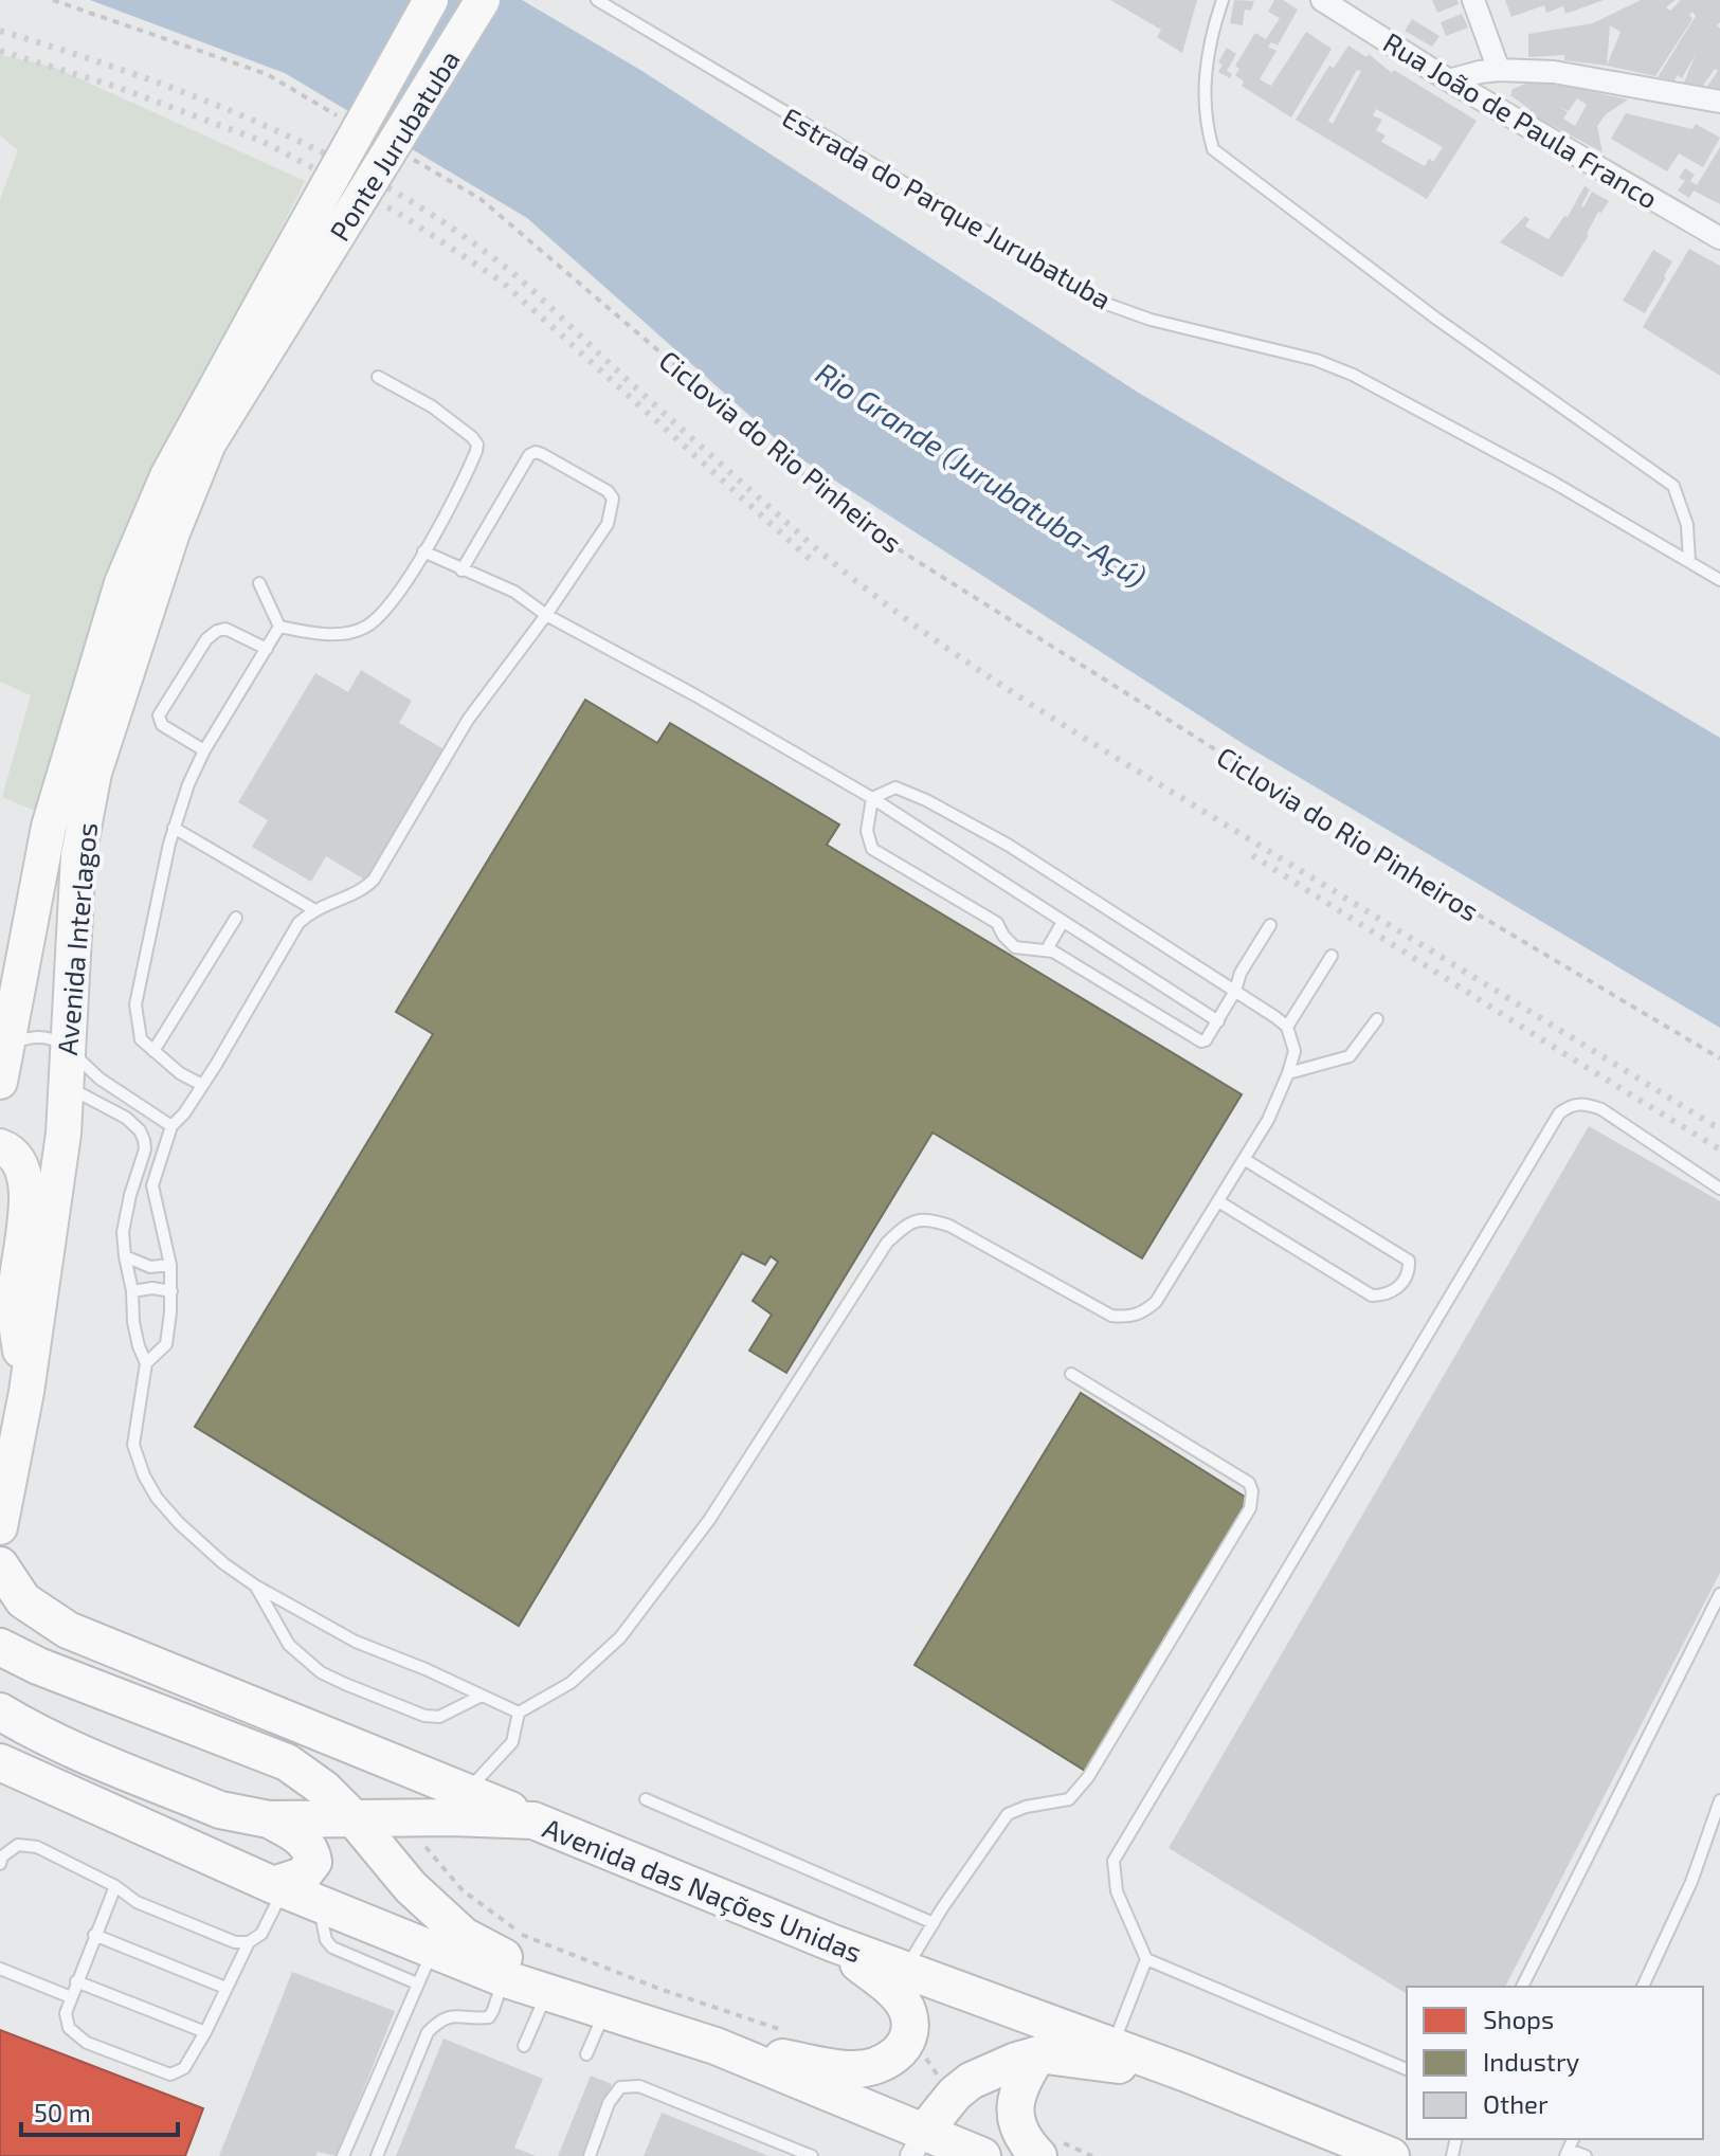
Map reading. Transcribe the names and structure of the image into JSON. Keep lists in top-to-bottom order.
{
  "streets": {
    "highway": ["Avenida das Nações Unidas"],
    "main road": ["Ponte Jurubatuba", "Avenida Interlagos"],
    "street": ["Rua João de Paula Franco"],
    "lane": ["Estrada do Parque Jurubatuba"],
    "path": ["Ciclovia do Rio Pinheiros"]
  },
  "crossings": [
    ["Ponte Jurubatuba", "Avenida Interlagos"]
  ],
  "water": ["Rio Grande (Jurubatuba-Açú)"],
  "legend": ["Shops", "Industry", "Other"],
  "scale_bar": "50 m"
}
